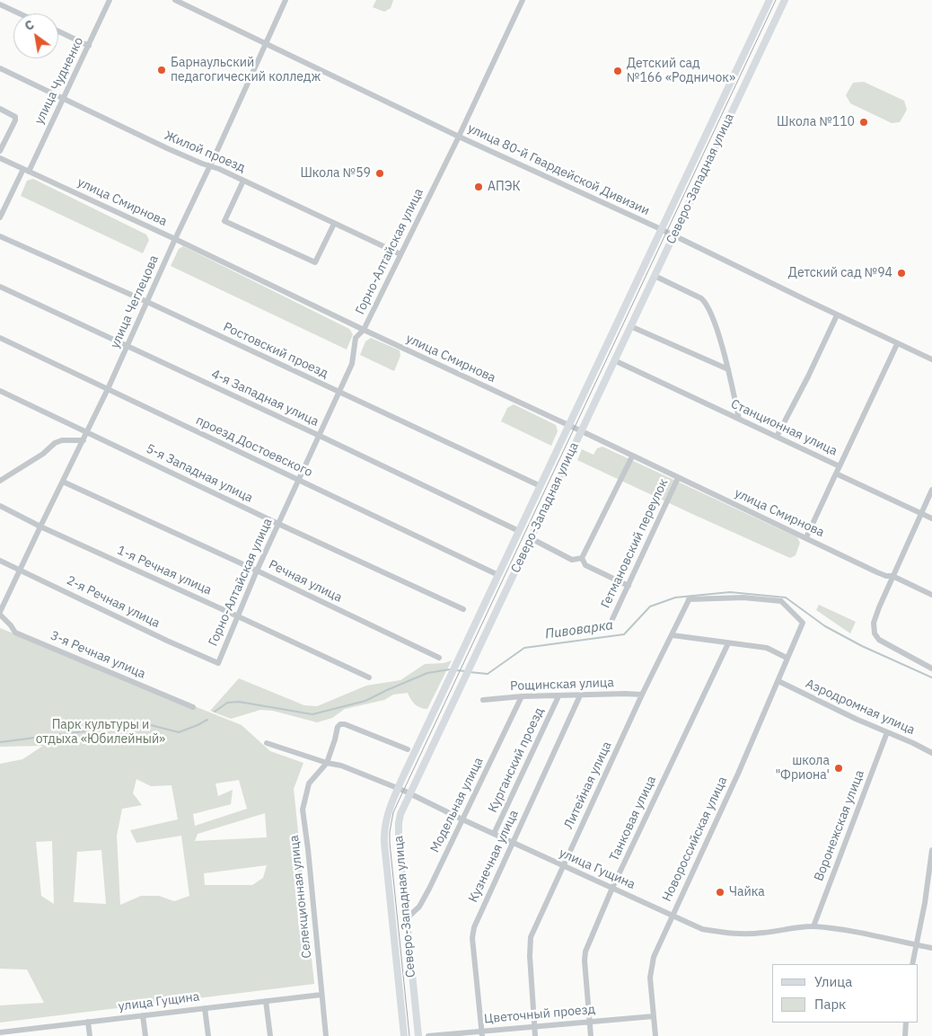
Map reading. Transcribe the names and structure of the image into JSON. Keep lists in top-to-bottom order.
{
  "streets": {
    "main road": ["Северо-Западная улица"],
    "street": [
      "улица Чудненко",
      "Жилой проезд",
      "улица 80-й Гвардейской Дивизии",
      "улица Смирнова",
      "Горно-Алтайская улица",
      "улица Чеглецова",
      "Ростовский проезд",
      "4-я Западная улица",
      "Станционная улица",
      "проезд Достоевского",
      "5-я Западная улица",
      "Гетмановский переулок",
      "1-я Речная улица",
      "Речная улица",
      "2-я Речная улица",
      "3-я Речная улица",
      "Рощинская улица",
      "Аэродромная улица",
      "Курганский проезд",
      "Литейная улица",
      "Модельная улица",
      "Танковая улица",
      "Воронежская улица",
      "Новороссийская улица",
      "Кузнечная улица",
      "улица Гущина",
      "Селекционная улица",
      "Цветочный проезд"
    ]
  },
  "crossings": [
    ["улица Чудненко", "Жилой проезд"],
    ["улица Чудненко", "улица Смирнова"],
    ["Жилой проезд", "Горно-Алтайская улица"],
    ["Жилой проезд", "улица Чеглецова"],
    ["улица 80-й Гвардейской Дивизии", "Северо-Западная улица"],
    ["улица 80-й Гвардейской Дивизии", "Горно-Алтайская улица"],
    ["улица 80-й Гвардейской Дивизии", "улица Чеглецова"],
    ["Северо-Западная улица", "улица Смирнова"],
    ["Северо-Западная улица", "Ростовский проезд"],
    ["Северо-Западная улица", "4-я Западная улица"],
    ["Северо-Западная улица", "Станционная улица"],
    ["Северо-Западная улица", "проезд Достоевского"],
    ["Северо-Западная улица", "Модельная улица"],
    ["Северо-Западная улица", "улица Гущина"],
    ["улица Смирнова", "Горно-Алтайская улица"],
    ["улица Смирнова", "улица Чеглецова"],
    ["улица Смирнова", "Гетмановский переулок"],
    ["Горно-Алтайская улица", "Ростовский проезд"],
    ["Горно-Алтайская улица", "4-я Западная улица"],
    ["Горно-Алтайская улица", "проезд Достоевского"],
    ["Горно-Алтайская улица", "5-я Западная улица"],
    ["Горно-Алтайская улица", "1-я Речная улица"],
    ["Горно-Алтайская улица", "Речная улица"],
    ["Горно-Алтайская улица", "2-я Речная улица"],
    ["улица Чеглецова", "Ростовский проезд"],
    ["улица Чеглецова", "4-я Западная улица"],
    ["улица Чеглецова", "проезд Достоевского"],
    ["улица Чеглецова", "5-я Западная улица"],
    ["улица Чеглецова", "1-я Речная улица"],
    ["улица Чеглецова", "Речная улица"],
    ["улица Чеглецова", "2-я Речная улица"],
    ["улица Чеглецова", "3-я Речная улица"],
    ["Рощинская улица", "Курганский проезд"],
    ["Рощинская улица", "Литейная улица"],
    ["Рощинская улица", "Модельная улица"],
    ["Рощинская улица", "Кузнечная улица"],
    ["Аэродромная улица", "Воронежская улица"],
    ["Аэродромная улица", "Новороссийская улица"],
    ["Курганский проезд", "улица Гущина"],
    ["Литейная улица", "Новороссийская улица"],
    ["Литейная улица", "улица Гущина"],
    ["Литейная улица", "Цветочный проезд"],
    ["Модельная улица", "улица Гущина"],
    ["Танковая улица", "улица Гущина"],
    ["Танковая улица", "Цветочный проезд"],
    ["Воронежская улица", "улица Гущина"],
    ["Новороссийская улица", "улица Гущина"],
    ["Новороссийская улица", "Цветочный проезд"],
    ["Кузнечная улица", "улица Гущина"],
    ["Кузнечная улица", "Цветочный проезд"],
    ["улица Гущина", "Селекционная улица"]
  ],
  "water": ["Пивоварка"],
  "parks": ["Парк культуры и отдыха «Юбилейный»"],
  "places": [
    "Барнаульский педагогический колледж",
    "Детский сад №166 «Родничок»",
    "Школа №110",
    "Школа №59",
    "АПЭК",
    "Детский сад №94",
    "школа \"Фриона'",
    "Чайка"
  ],
  "legend": ["Улица", "Парк"],
  "north": "top left"
}
